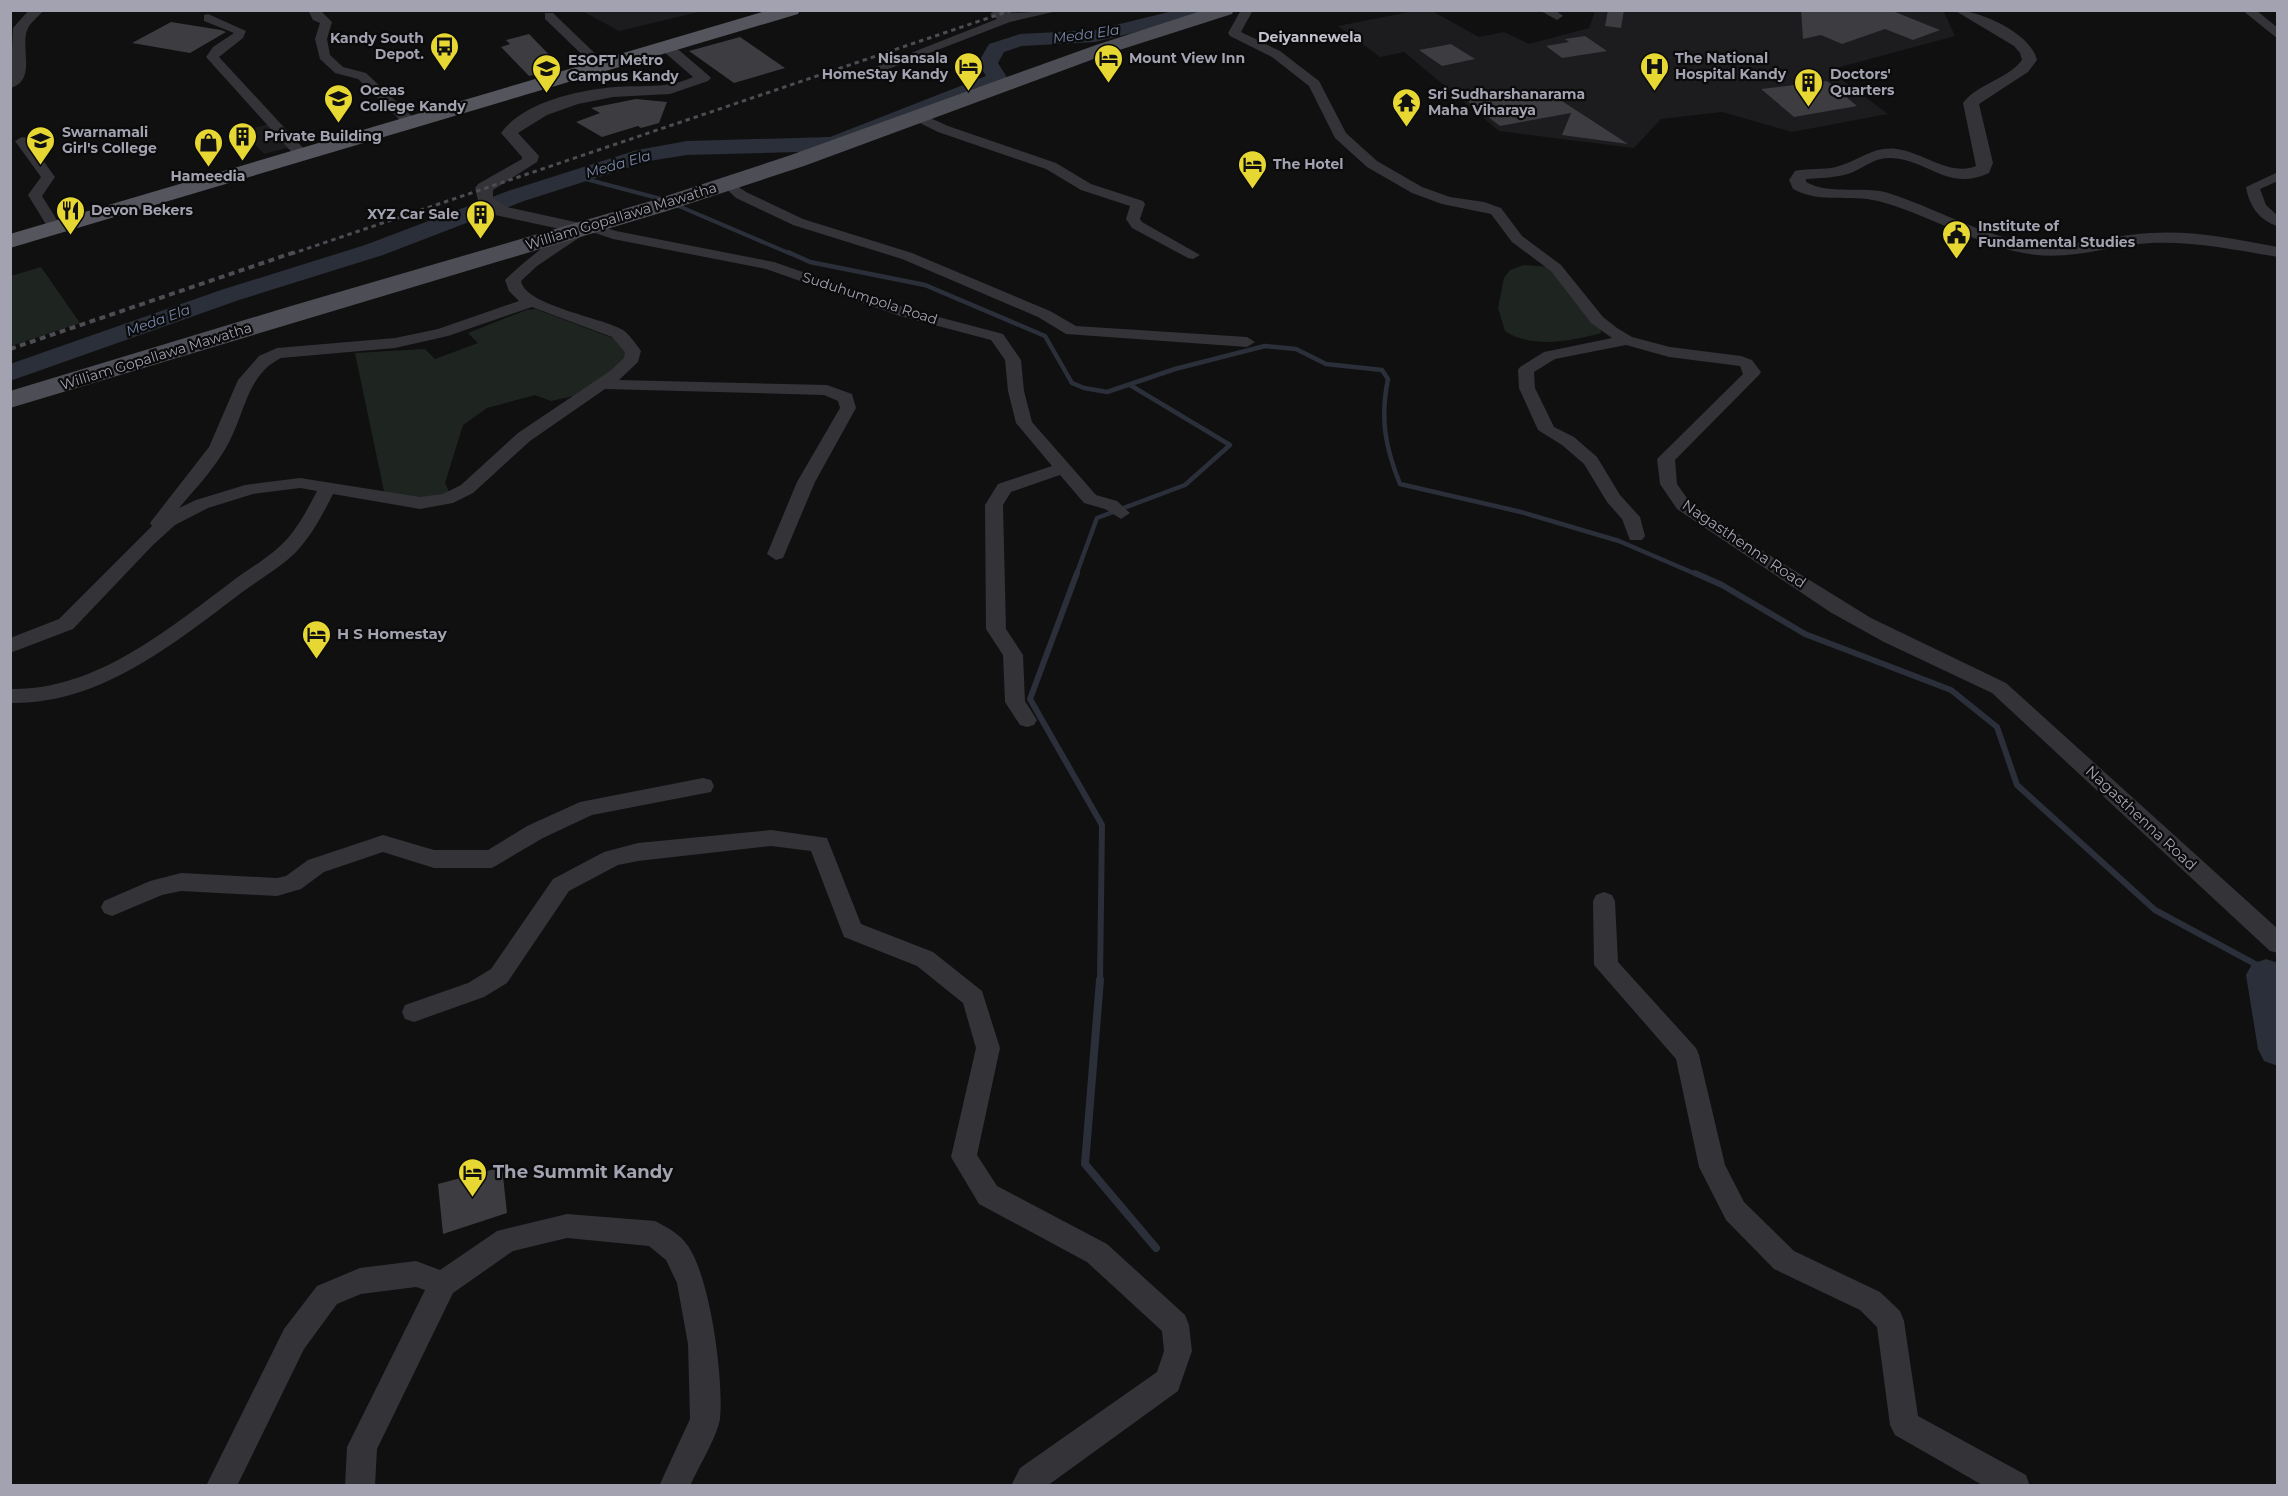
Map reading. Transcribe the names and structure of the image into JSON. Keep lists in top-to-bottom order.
{
  "streets": {
    "main road": ["William Gopallawa Mawatha"],
    "street": ["Suduhumpola Road", "Nagasthenna Road"]
  },
  "crossings": [
    ["William Gopallawa Mawatha", "Suduhumpola Road"]
  ],
  "districts": ["Deiyannewela"],
  "water": ["Meda Ela"],
  "places": {
    "bus stop": ["Kandy South Depot."],
    "hotel": [
      "Mount View Inn",
      "Nisansala HomeStay Kandy",
      "The Hotel",
      "H S Homestay",
      "The Summit Kandy"
    ],
    "hospital": ["The National Hospital Kandy"],
    "school or university": ["ESOFT Metro Campus Kandy", "Oceas College Kandy", "Swarnamali Girl's College"],
    "building": ["Doctors' Quarters", "Private Building", "XYZ Car Sale"],
    "temple": ["Sri Sudharshanarama Maha Viharaya"],
    "shop": ["Hameedia"],
    "restaurant": ["Devon Bekers"],
    "public building": ["Institute of Fundamental Studies"]
  }
}
